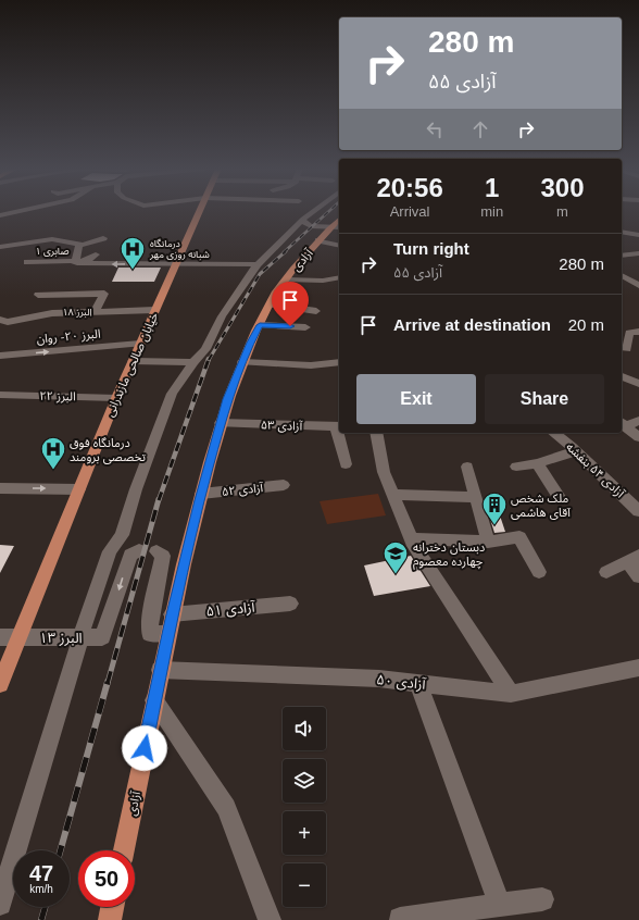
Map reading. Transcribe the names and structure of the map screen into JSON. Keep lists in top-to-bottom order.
{
  "streets": {
    "main road": ["آزادی", "خیابان صالحی مازندرانی"],
    "street": [
      "صابری ۱",
      "البرز ۱۸",
      "البرز ۲۰- روان",
      "البرز ۲۲",
      "آزادی ۵۳",
      "آزادی ۵۴ بنفشه",
      "آزادی ۵۲",
      "آزادی ۵۱",
      "البرز ۱۳",
      "آزادی ۵۰"
    ]
  },
  "crossings": [
    ["صابری ۱", "خیابان صالحی مازندرانی"],
    ["آزادی", "آزادی ۵۳"],
    ["آزادی", "آزادی ۵۲"],
    ["آزادی", "آزادی ۵۱"],
    ["آزادی", "آزادی ۵۰"],
    ["البرز ۱۸", "خیابان صالحی مازندرانی"],
    ["البرز ۲۰- روان", "خیابان صالحی مازندرانی"],
    ["خیابان صالحی مازندرانی", "البرز ۲۲"],
    ["خیابان صالحی مازندرانی", "البرز ۱۳"]
  ],
  "places": {
    "hospital": ["درمانگاه شبانه روزی مهر", "درمانگاه فوق تخصصی برومند"],
    "building": ["ملک شخص آقای هاشمی"],
    "school or university": ["دبستان دخترانه چهارده معصوم"]
  },
  "page": {
    "turn": ["280 m", "آزادی ۵۵"],
    "eta": [
      "20:56",
      "Arrival",
      "1",
      "min",
      "300",
      "m"
    ],
    "list": [
      {
        "name": "Turn right",
        "note": "آزادی ۵۵",
        "value": "280 m"
      },
      {
        "name": "Arrive at destination",
        "value": "20 m"
      }
    ],
    "buttons": ["Exit", "Share"],
    "map_buttons": ["+", "−"],
    "speed": "47 km/h",
    "limit": "50"
  }
}
